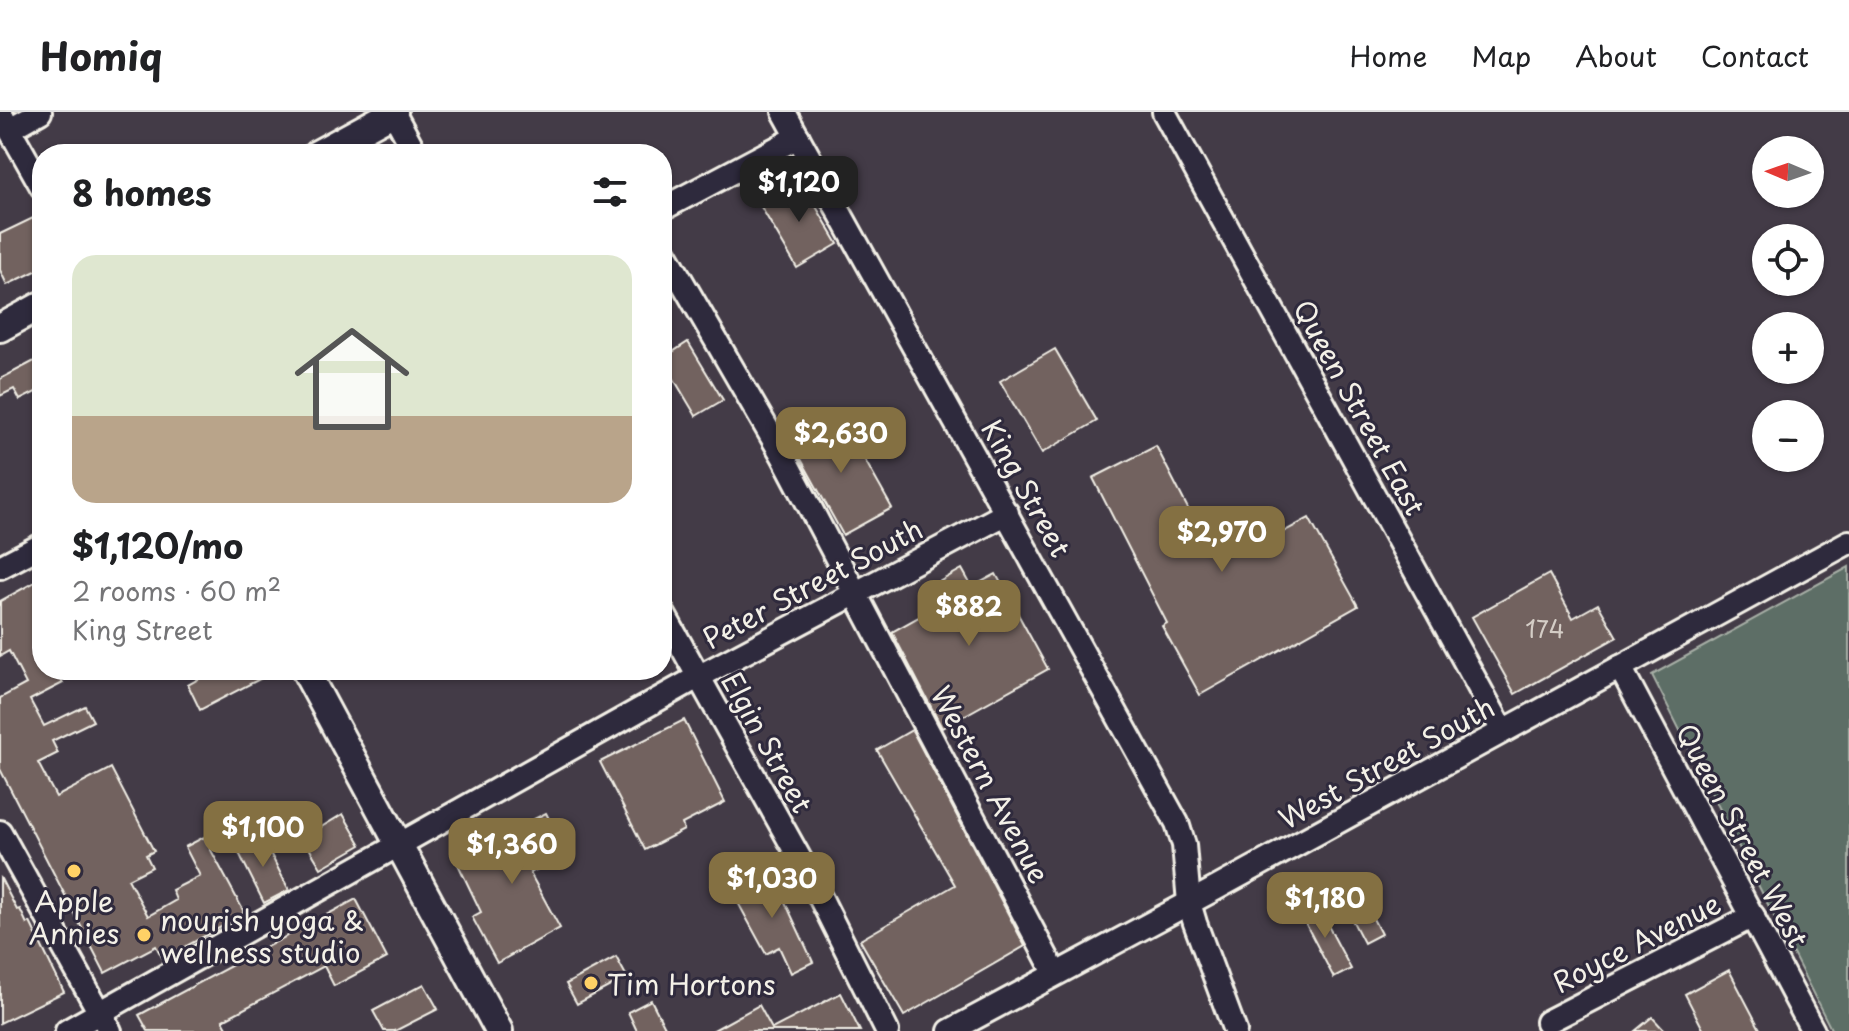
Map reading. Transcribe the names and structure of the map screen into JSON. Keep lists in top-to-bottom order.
{
  "streets": {
    "street": [
      "Queen Street East",
      "King Street",
      "Peter Street South",
      "Elgin Street",
      "West Street South",
      "Western Avenue",
      "Queen Street West",
      "Royce Avenue"
    ]
  },
  "crossings": [
    ["Queen Street East", "West Street South"],
    ["King Street", "Peter Street South"],
    ["King Street", "West Street South"],
    ["Peter Street South", "Elgin Street"],
    ["Peter Street South", "Western Avenue"],
    ["West Street South", "Western Avenue"],
    ["West Street South", "Queen Street West"],
    ["Queen Street West", "Royce Avenue"]
  ],
  "places": ["Apple Annies", "nourish yoga & wellness studio", "Tim Hortons"],
  "house_numbers": ["174"],
  "north": "left",
  "page": {
    "header": "Homiq",
    "nav": [
      "Home",
      "Map",
      "About",
      "Contact"
    ],
    "map_buttons": ["+", "−"],
    "heading": "8 homes",
    "price": [
      "$1,120",
      "$2,630",
      "$2,970",
      "$882",
      "$1,100",
      "$1,360",
      "$1,030",
      "$1,180"
    ],
    "list": [
      {
        "name": "$1,120/mo",
        "note": "2 rooms · 60 m² · King Street"
      }
    ]
  }
}
